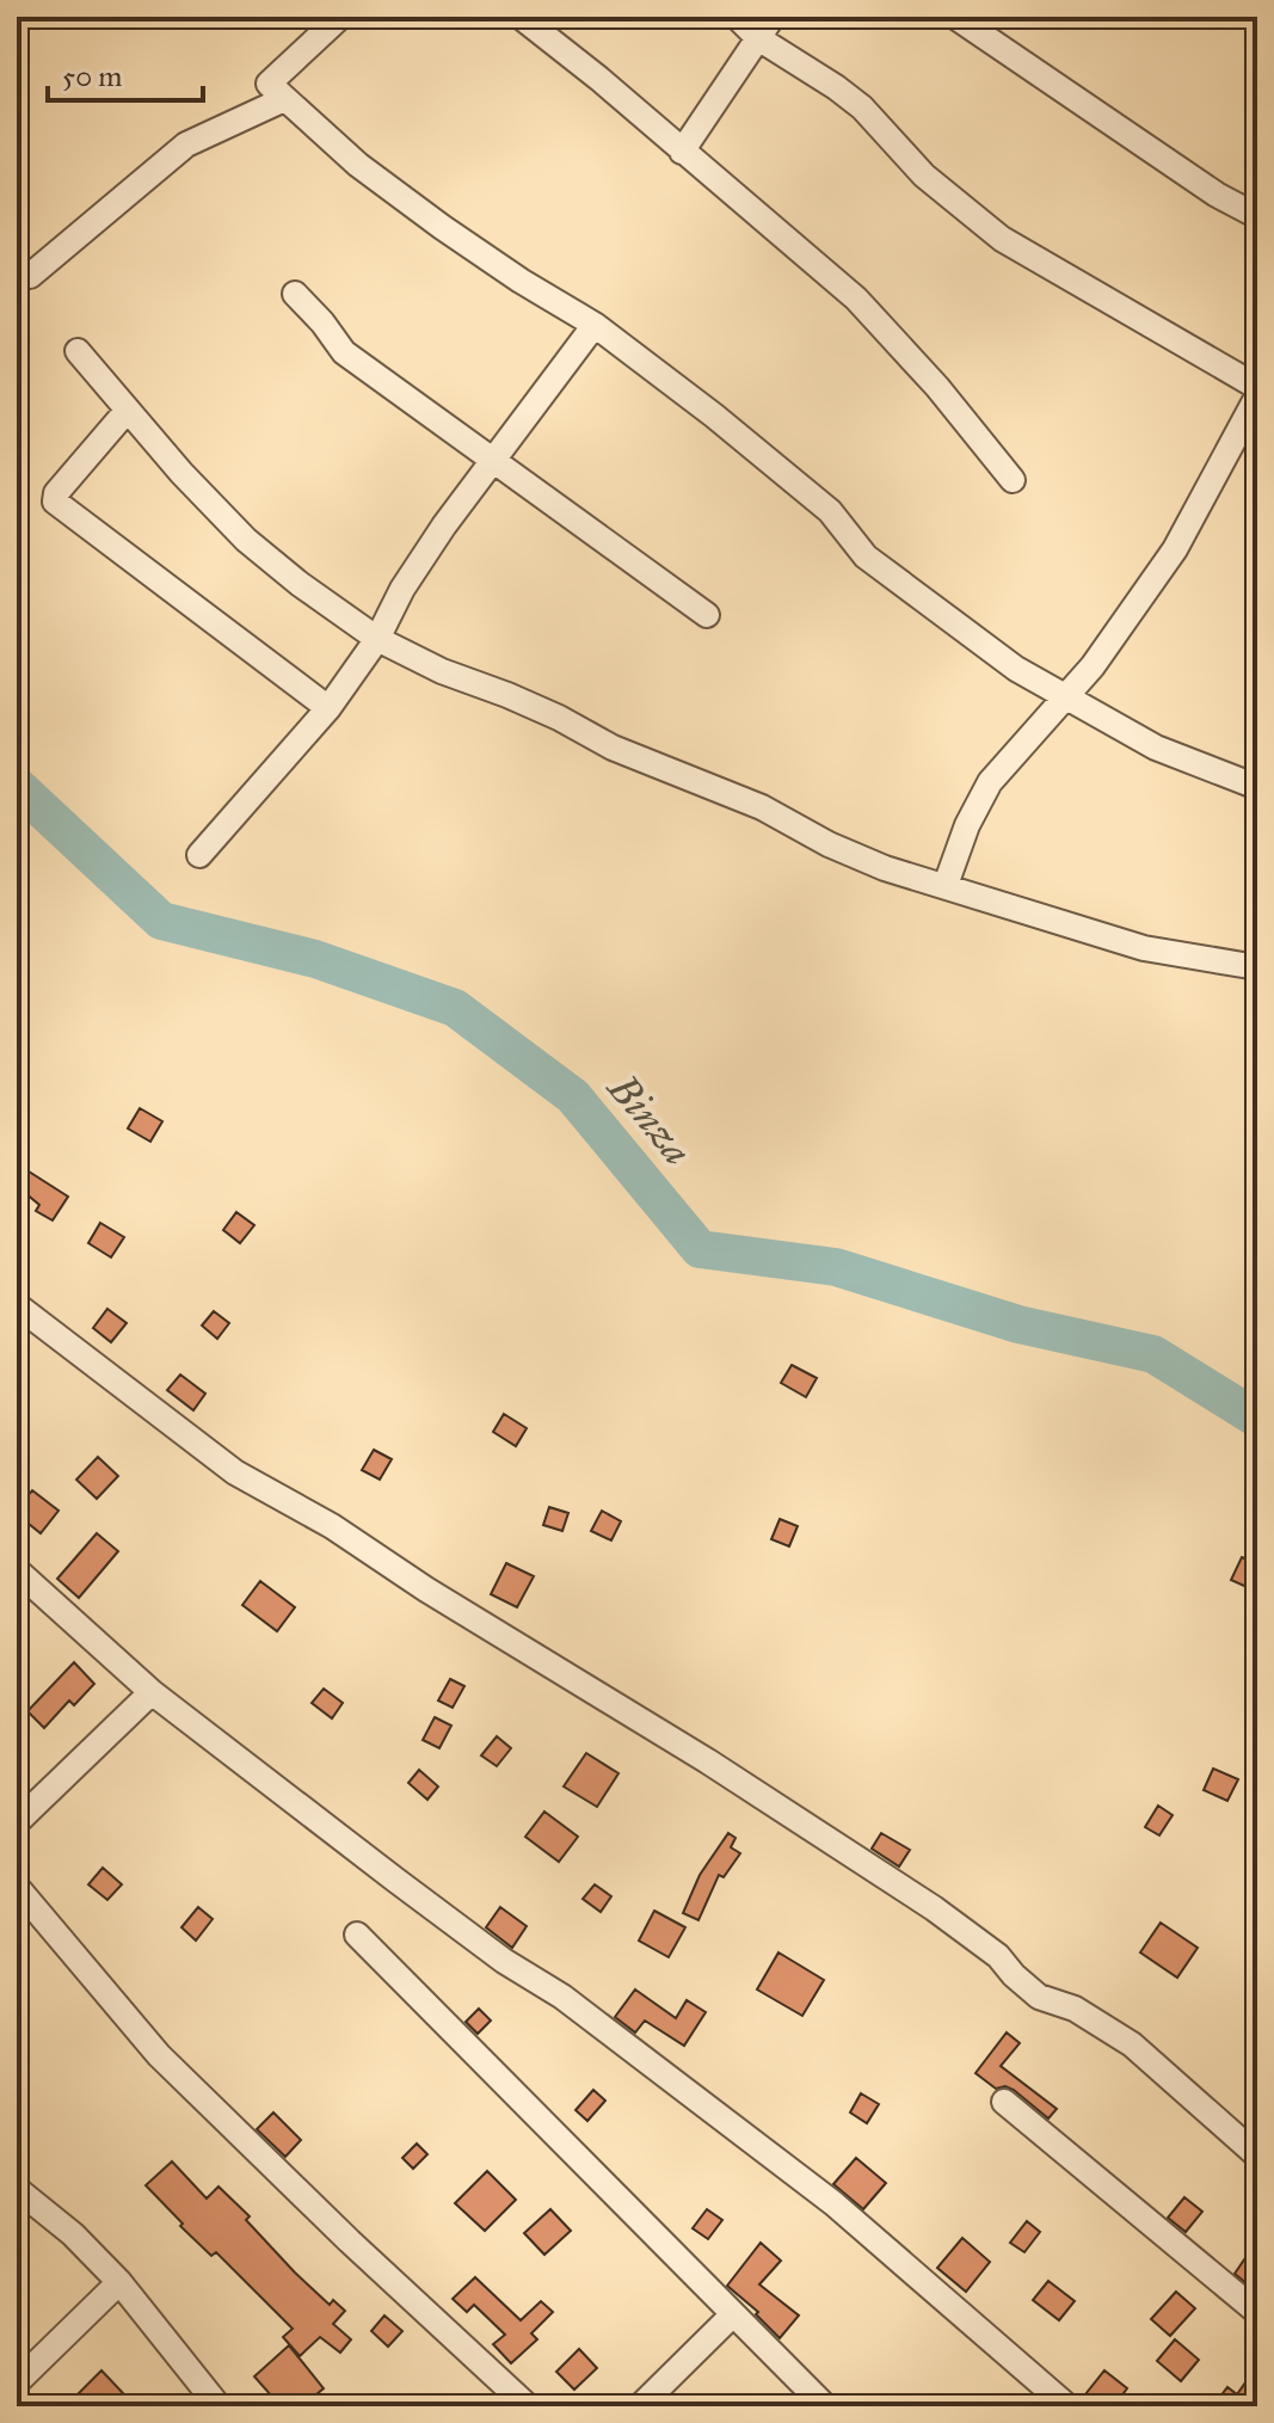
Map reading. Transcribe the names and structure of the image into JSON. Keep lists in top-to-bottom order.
{
  "water": ["Binza"],
  "scale_bar": "50 m"
}
